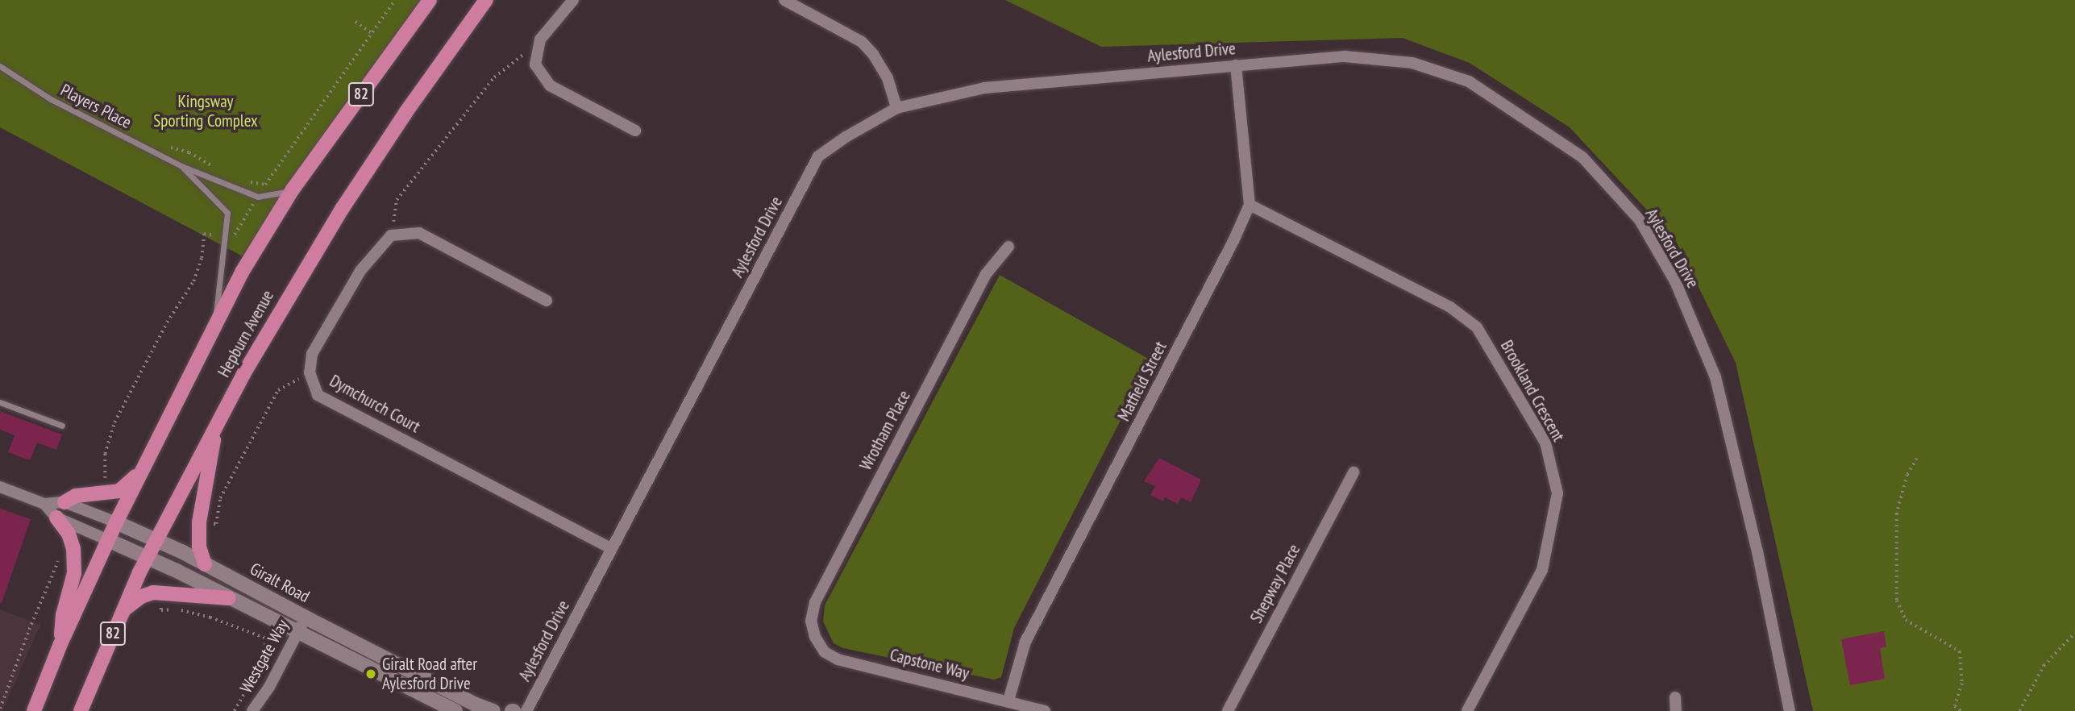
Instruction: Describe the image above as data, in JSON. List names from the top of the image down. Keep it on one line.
{"streets":{"main road":["82","Hepburn Avenue"],"street":["Aylesford Drive","Matfield Street","Brookland Crescent","Dymchurch Court","Wrotham Place","Giralt Road","Shepway Place","Westgate Way","Capstone Way"],"lane":["Players Place"]},"crossings":[["Aylesford Drive","Matfield Street"],["Aylesford Drive","Dymchurch Court"],["Hepburn Avenue","Giralt Road"],["Matfield Street","Brookland Crescent"],["Matfield Street","Capstone Way"],["Wrotham Place","Capstone Way"],["Giralt Road","Westgate Way"]],"parks":["Kingsway Sporting Complex"],"places":["Giralt Road after Aylesford Drive"]}
